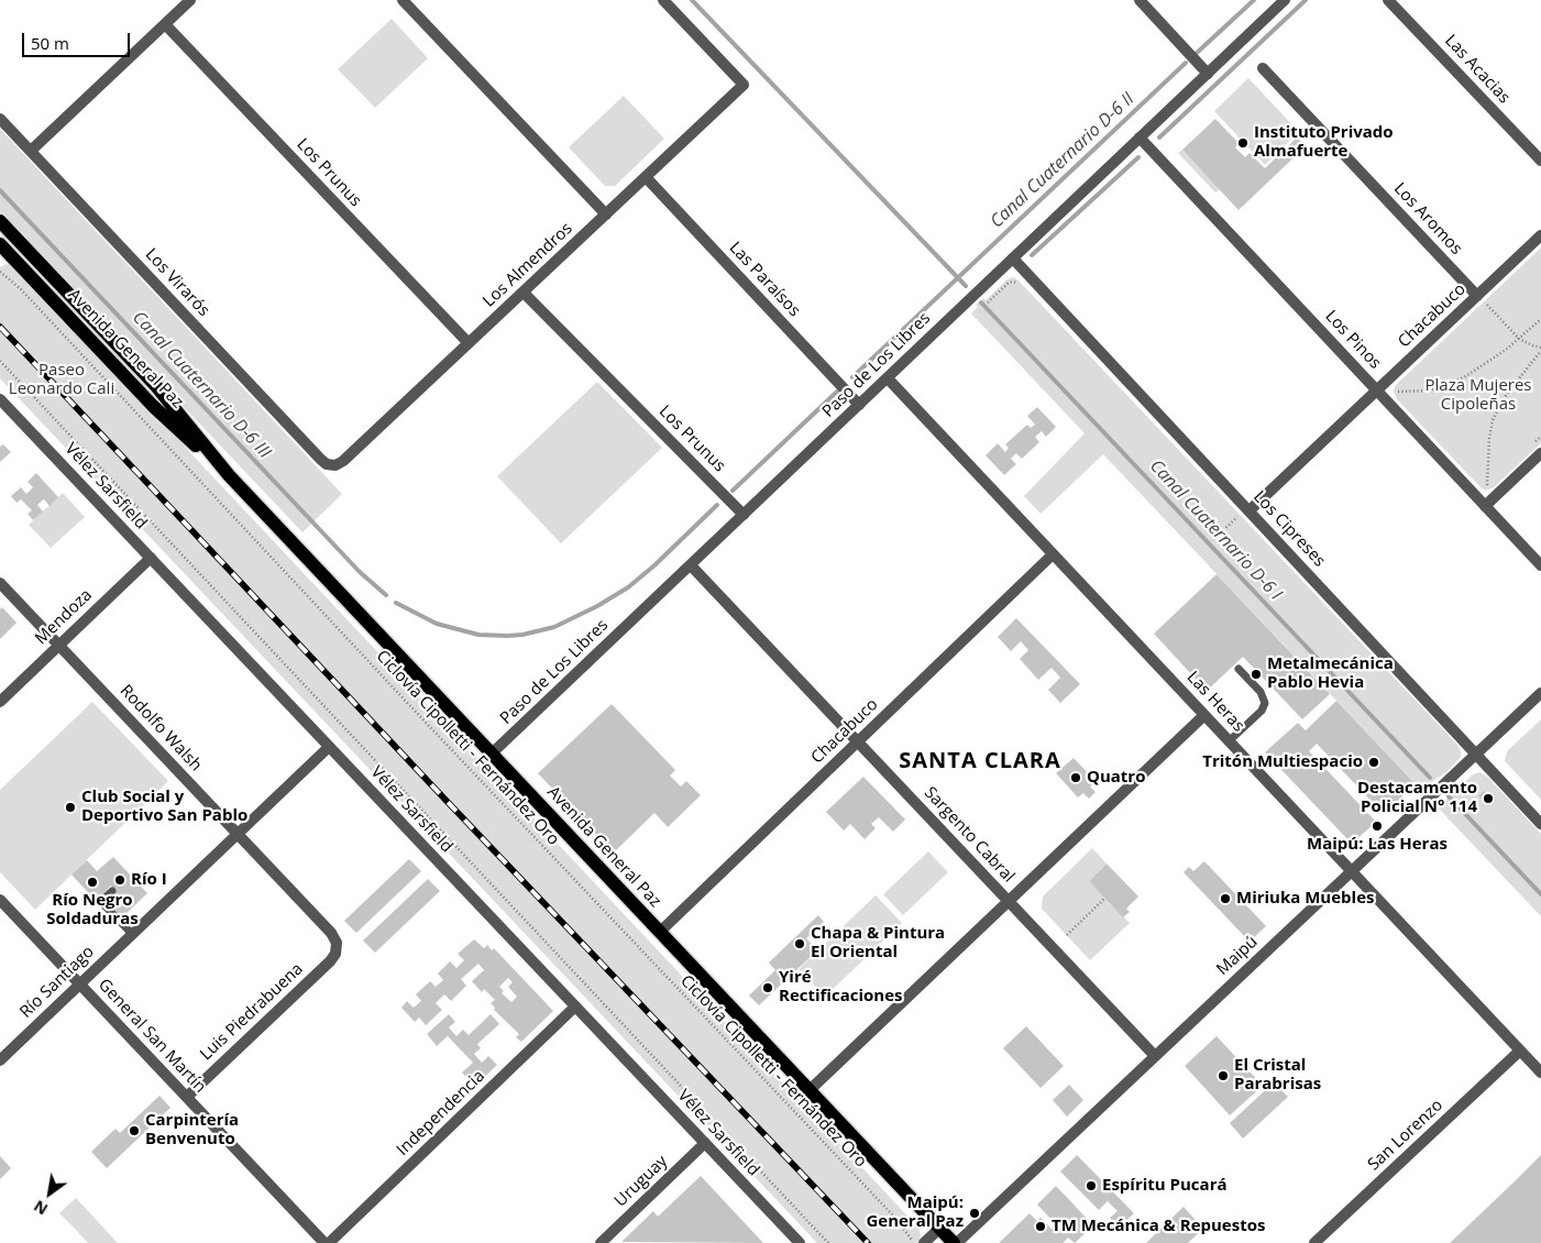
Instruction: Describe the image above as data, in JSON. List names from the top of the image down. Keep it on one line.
{"streets":{"main road":["Avenida General Paz"],"street":["Las Acacias","Los Prunus","Los Aromos","Los Almendros","Las Paraísos","Los Virarós","Chacabuco","Los Pinos","Paso de Los Libres","Vélez Sarsfield","Los Cipreses","Mendoza","Las Heras","Rodolfo Walsh","Sargento Cabral","Maipú","Río Santiago","Luis Piedrabuena","General San Martín","Independencia","San Lorenzo","Uruguay"],"path":["Ciclovía Cipolletti - Fernández Oro"]},"crossings":[["Los Prunus","Los Almendros"],["Los Prunus","Paso de Los Libres"],["Los Aromos","Chacabuco"],["Los Almendros","Las Paraísos"],["Los Almendros","Los Virarós"],["Las Paraísos","Paso de Los Libres"],["Chacabuco","Los Pinos"],["Chacabuco","Avenida General Paz"],["Chacabuco","Los Cipreses"],["Chacabuco","Las Heras"],["Chacabuco","Sargento Cabral"],["Los Pinos","Paso de Los Libres"],["Avenida General Paz","Paso de Los Libres"],["Avenida General Paz","Maipú"],["Paso de Los Libres","Los Cipreses"],["Paso de Los Libres","Las Heras"],["Paso de Los Libres","Sargento Cabral"],["Vélez Sarsfield","Mendoza"],["Vélez Sarsfield","Río Santiago"],["Vélez Sarsfield","Independencia"],["Vélez Sarsfield","Uruguay"],["Los Cipreses","Maipú"],["Mendoza","Rodolfo Walsh"],["Las Heras","Maipú"],["Las Heras","San Lorenzo"],["Rodolfo Walsh","Río Santiago"],["Rodolfo Walsh","Luis Piedrabuena"],["Sargento Cabral","Maipú"],["Río Santiago","General San Martín"],["Luis Piedrabuena","General San Martín"]],"districts":["SANTA CLARA"],"water":["Canal Cuaternario D-6 II","Canal Cuaternario D-6 III","Canal Cuaternario D-6 I"],"parks":["Paseo Leonardo Cali","Plaza Mujeres Cipoleñas"],"places":["Instituto Privado Almafuerte","Metalmecánica Pablo Hevia","Tritón Multiespacio","Quatro","Destacamento Policial N° 114","Club Social y Deportivo San Pablo","Maipú: Las Heras","Río I","Río Negro Soldaduras","Miriuka Muebles","Chapa & Pintura El Oriental","Yiré Rectificaciones","El Cristal Parabrisas","Carpintería Benvenuto","Espíritu Pucará","Maipú: General Paz","TM Mecánica & Repuestos"],"scale_bar":"50 m","north":"bottom left"}
